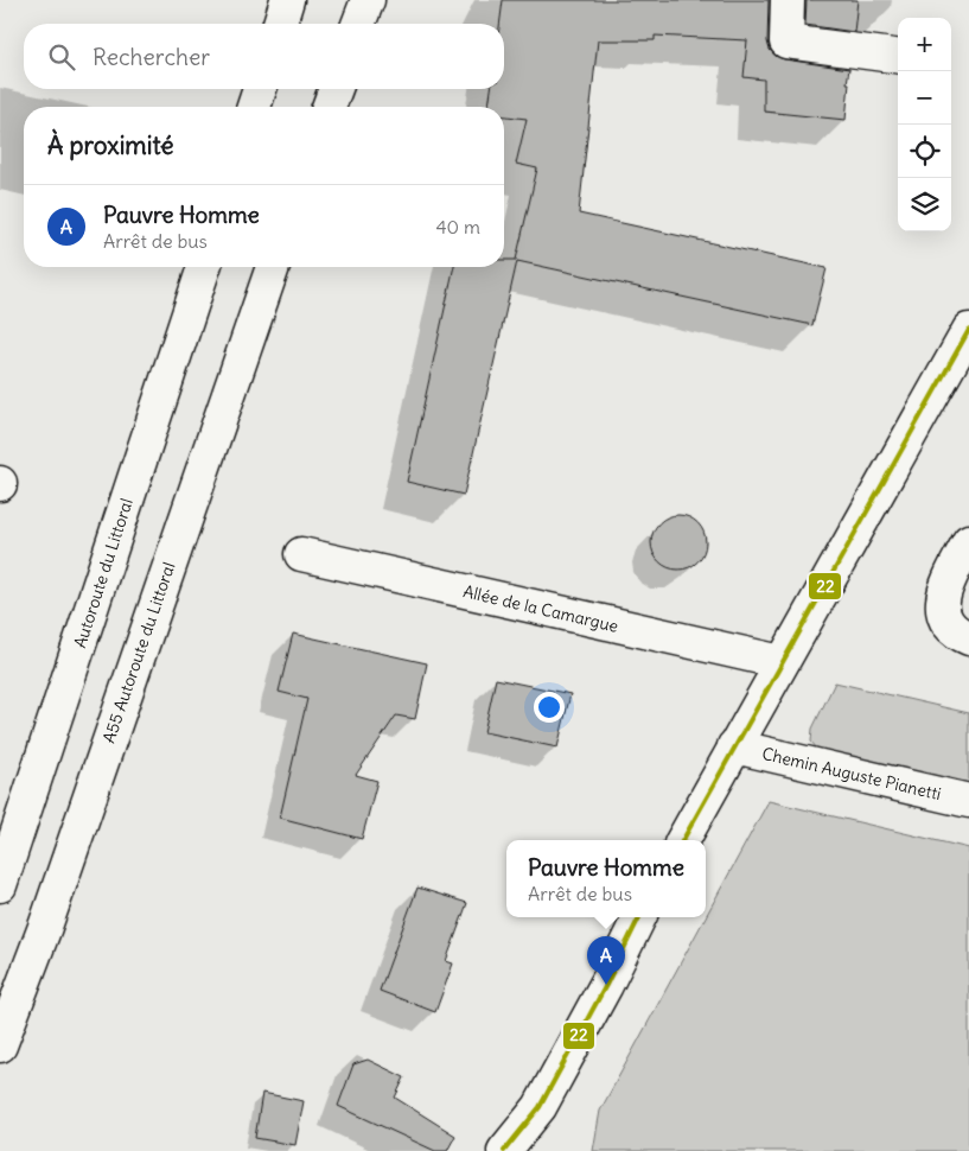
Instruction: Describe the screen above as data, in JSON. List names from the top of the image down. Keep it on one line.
{"streets":{"main road":["Autoroute du Littoral","Allée de la Camargue","A55 Autoroute du Littoral","Chemin Auguste Pianetti"]},"lines":["transit line 22"],"page":{"map_buttons":["+","−"],"search":"Rechercher","heading":"À proximité","list":[{"mark":"A","name":"Pauvre Homme","note":"Arrêt de bus","value":"40 m"}],"popup":["Pauvre Homme","Arrêt de bus"],"pins":"A"}}
